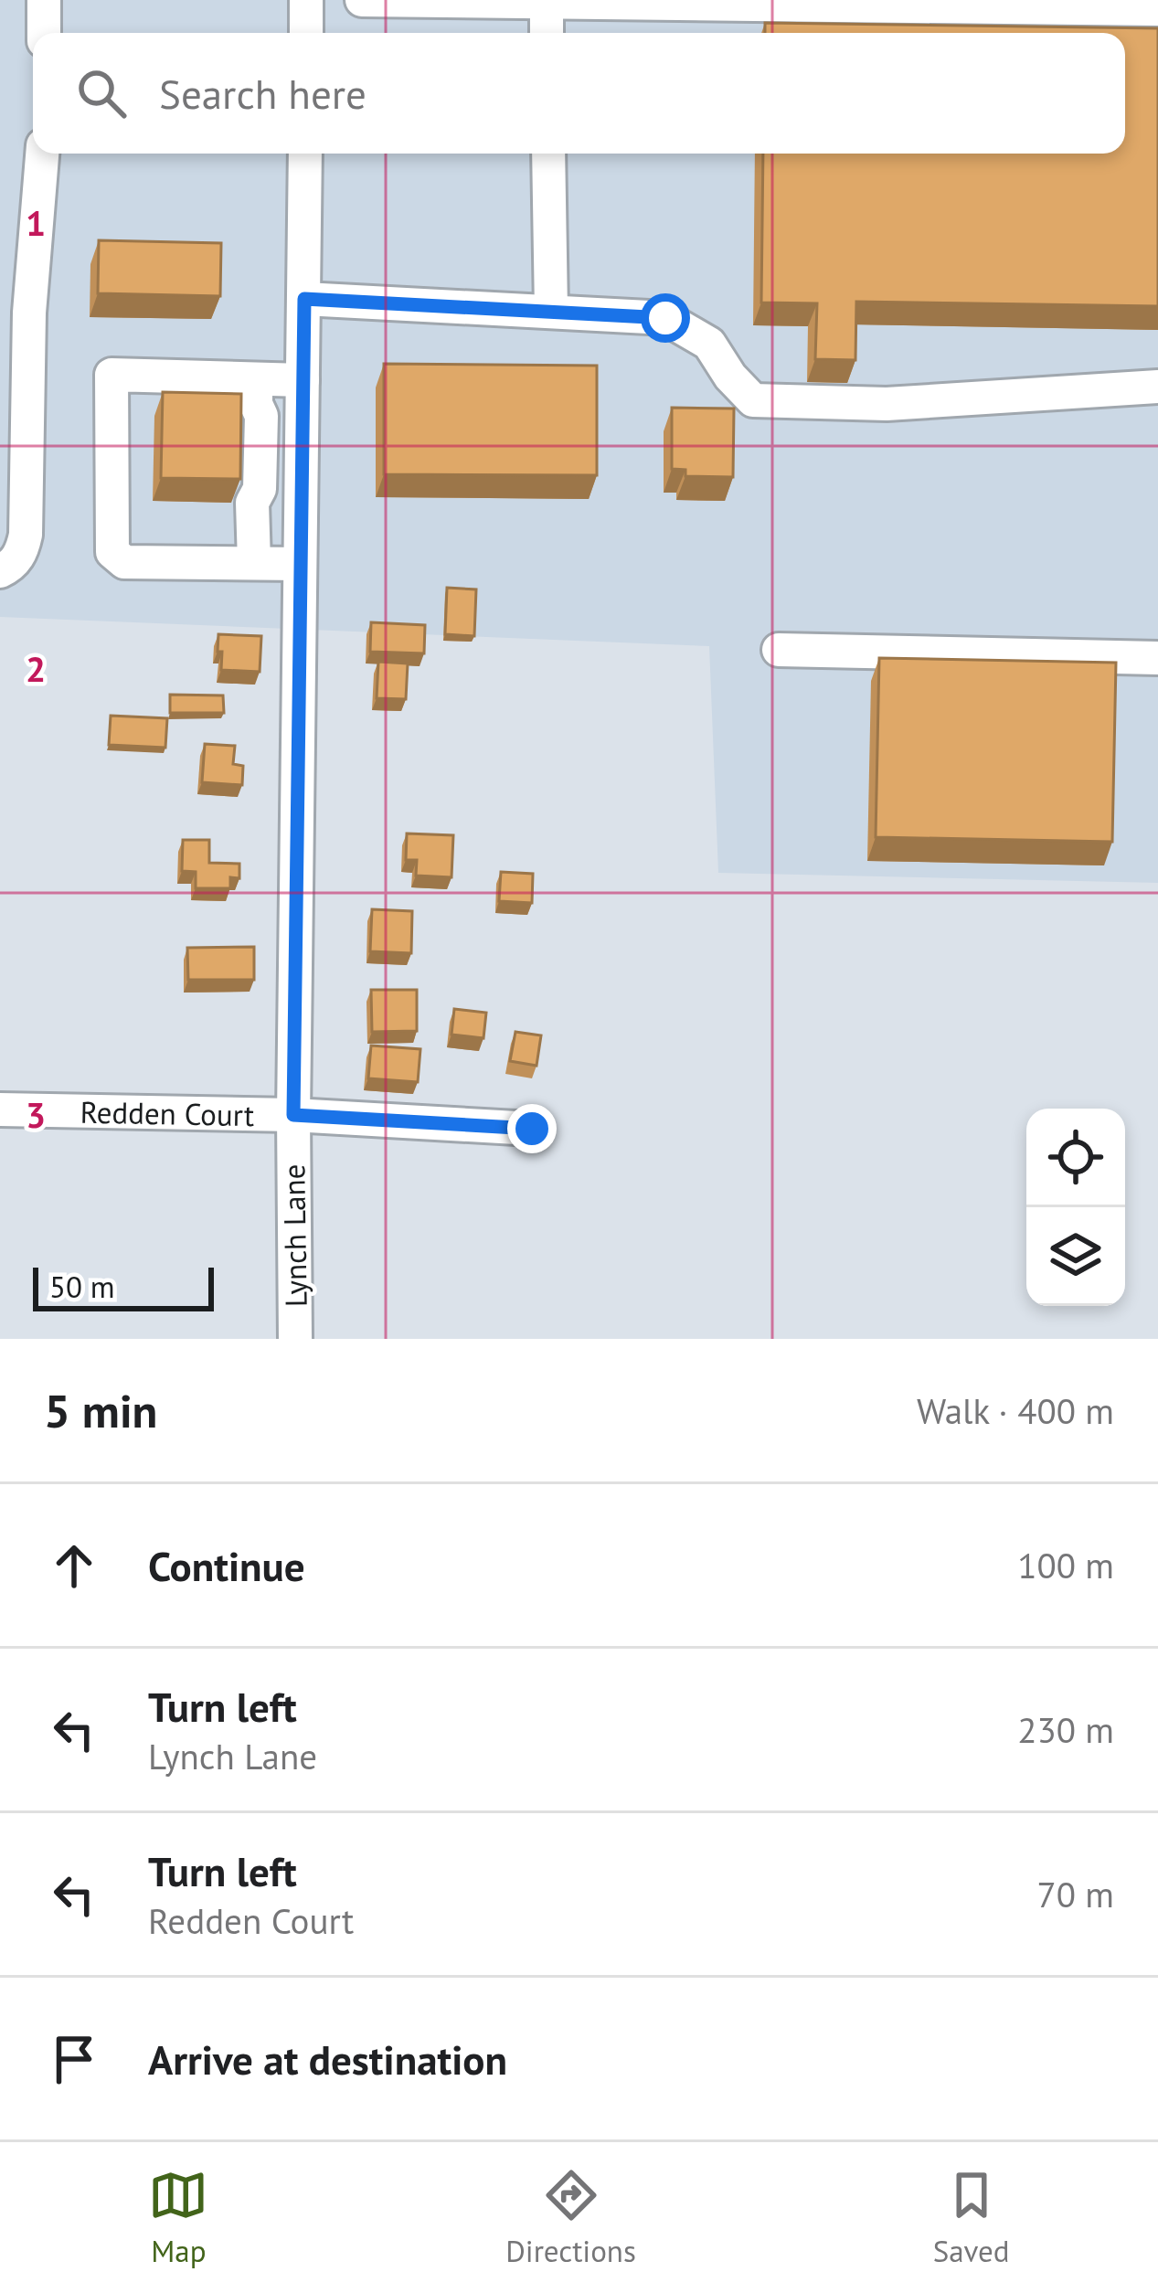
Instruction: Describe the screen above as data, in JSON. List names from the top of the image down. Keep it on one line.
{"streets":{"street":["Redden Court","Lynch Lane"]},"crossings":[["Redden Court","Lynch Lane"]],"scale_bar":"50 m","page":{"search":"Search here","scale":"50 m","heading":["5 min","Walk · 400 m"],"list":[["Continue","100 m"],["Turn left","Lynch Lane","230 m"],["Turn left","Redden Court","70 m"],"Arrive at destination"],"nav":["Map","Directions","Saved"]},"grid":{"rows":["1","2","3"]}}
